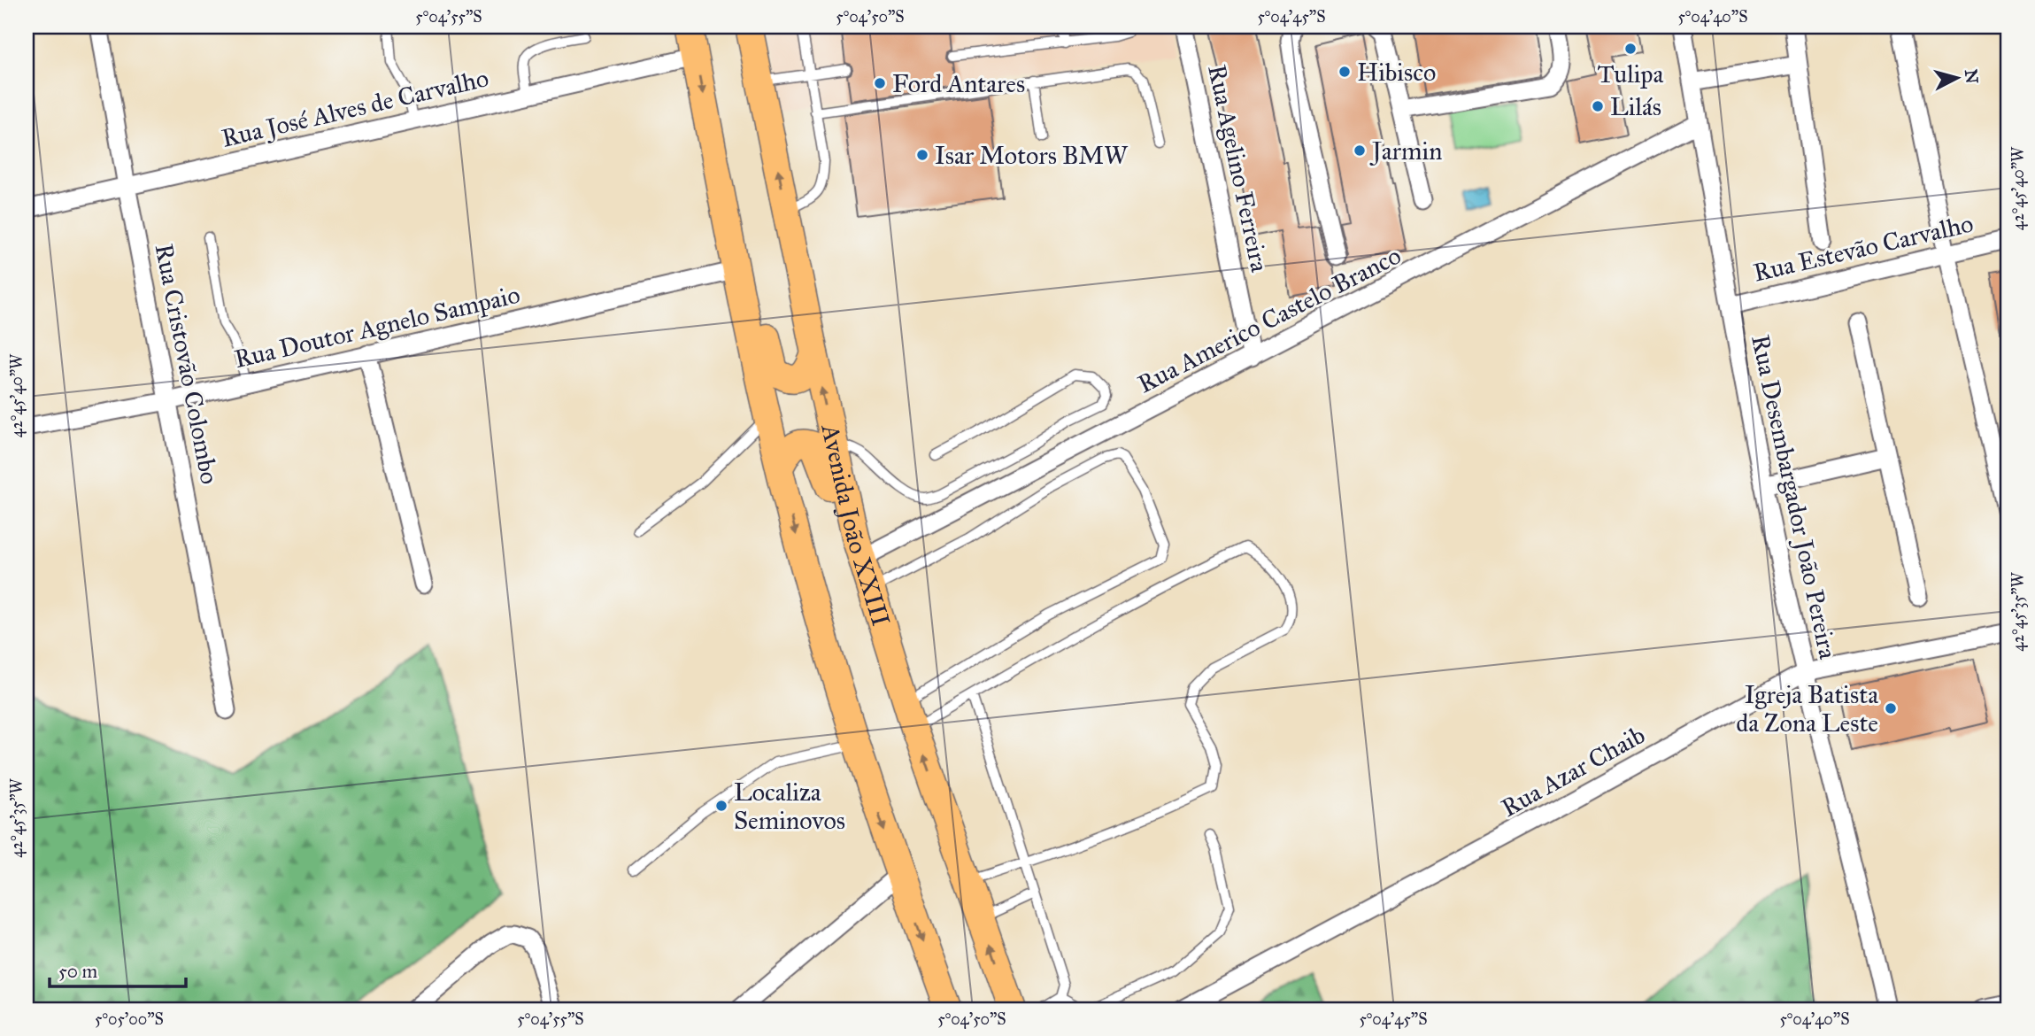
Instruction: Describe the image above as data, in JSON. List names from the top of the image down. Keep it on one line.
{"streets":{"main road":["Avenida João XXIII"],"street":["Rua José Alves de Carvalho","Rua Agelino Ferreira","Rua Estevão Carvalho","Rua Americo Castelo Branco","Rua Doutor Agnelo Sampaio","Rua Cristovão Colombo","Rua Desembargador João Pereira","Rua Azar Chaib"]},"crossings":[["Rua José Alves de Carvalho","Rua Cristovão Colombo"],["Rua Agelino Ferreira","Rua Americo Castelo Branco"],["Rua Estevão Carvalho","Rua Desembargador João Pereira"],["Rua Americo Castelo Branco","Rua Desembargador João Pereira"],["Rua Americo Castelo Branco","Avenida João XXIII"],["Rua Doutor Agnelo Sampaio","Rua Cristovão Colombo"],["Rua Desembargador João Pereira","Rua Azar Chaib"]],"places":["Tulipa","Hibisco","Ford Antares","Lilás","Jarmin","Isar Motors BMW","Igreja Batista da Zona Leste","Localiza Seminovos"],"scale_bar":"50 m","north":"right","coordinates":["5°04'55\"S","5°04'50\"S","5°04'45\"S","5°04'40\"S","42°45'40\"W","42°45'35\"W","5°05'00\"S"]}
